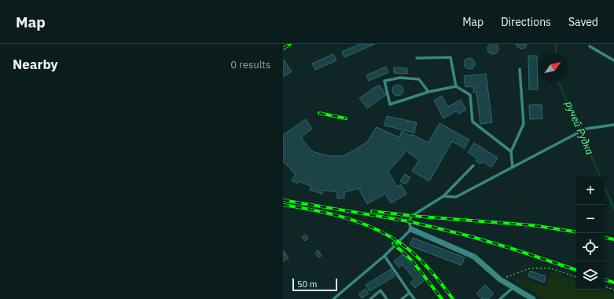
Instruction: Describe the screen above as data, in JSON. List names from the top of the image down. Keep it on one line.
{"water":["ручей Рудка"],"scale_bar":"50 m","north":"top right","page":{"header":"Map","nav":["Map","Directions","Saved"],"heading":["Nearby","0 results"],"map_buttons":["+","−"],"scale":"50 m"}}
